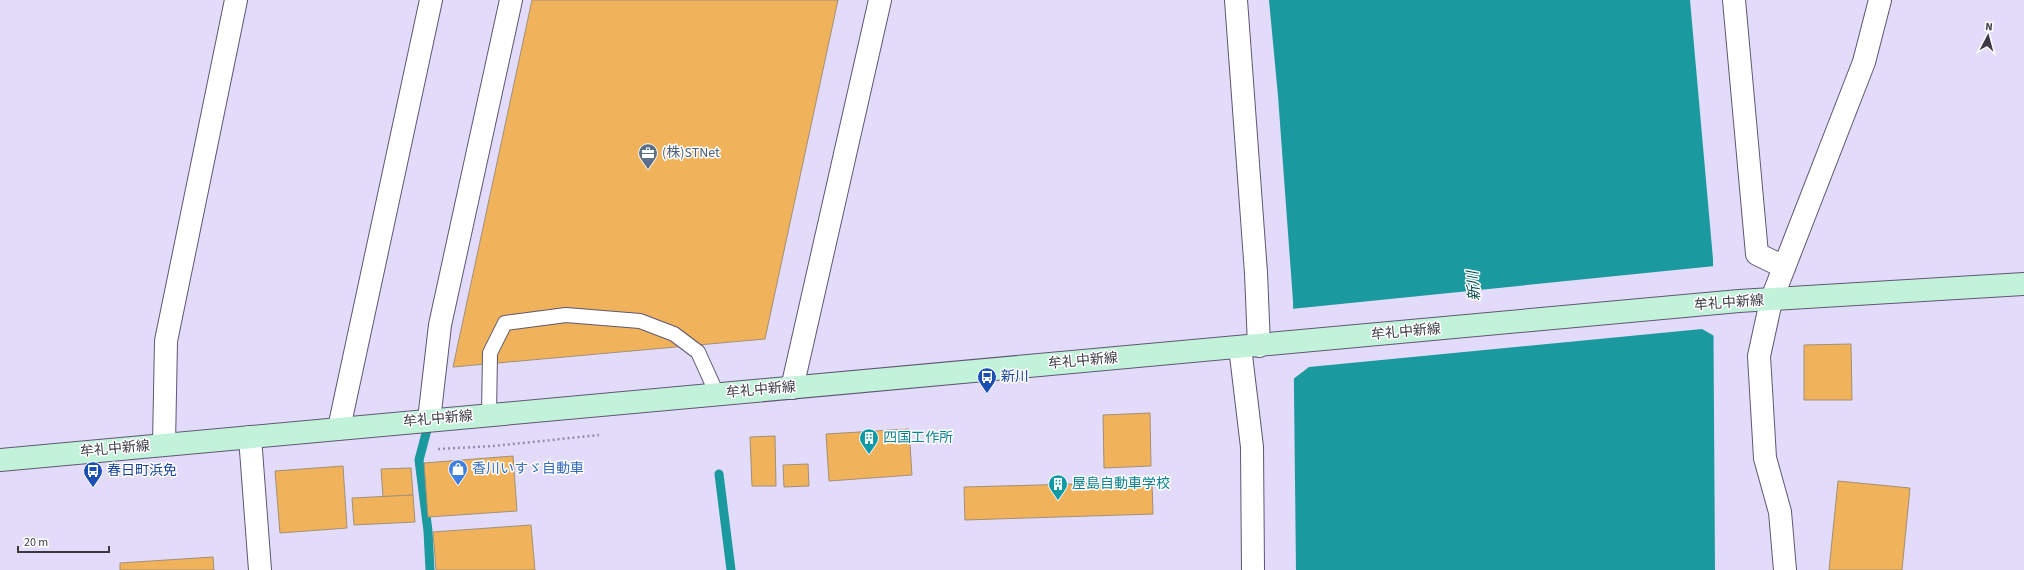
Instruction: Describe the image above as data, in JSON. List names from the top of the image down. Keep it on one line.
{"streets":{"main road":["牟礼中新線"]},"water":["新川"],"places":{"office":["(株)STNet"],"bus stop":["新川","春日町浜免"],"building":["四国工作所","屋島自動車学校"],"shop":["香川いすゞ自動車"]},"scale_bar":"20 m","north":"top"}
